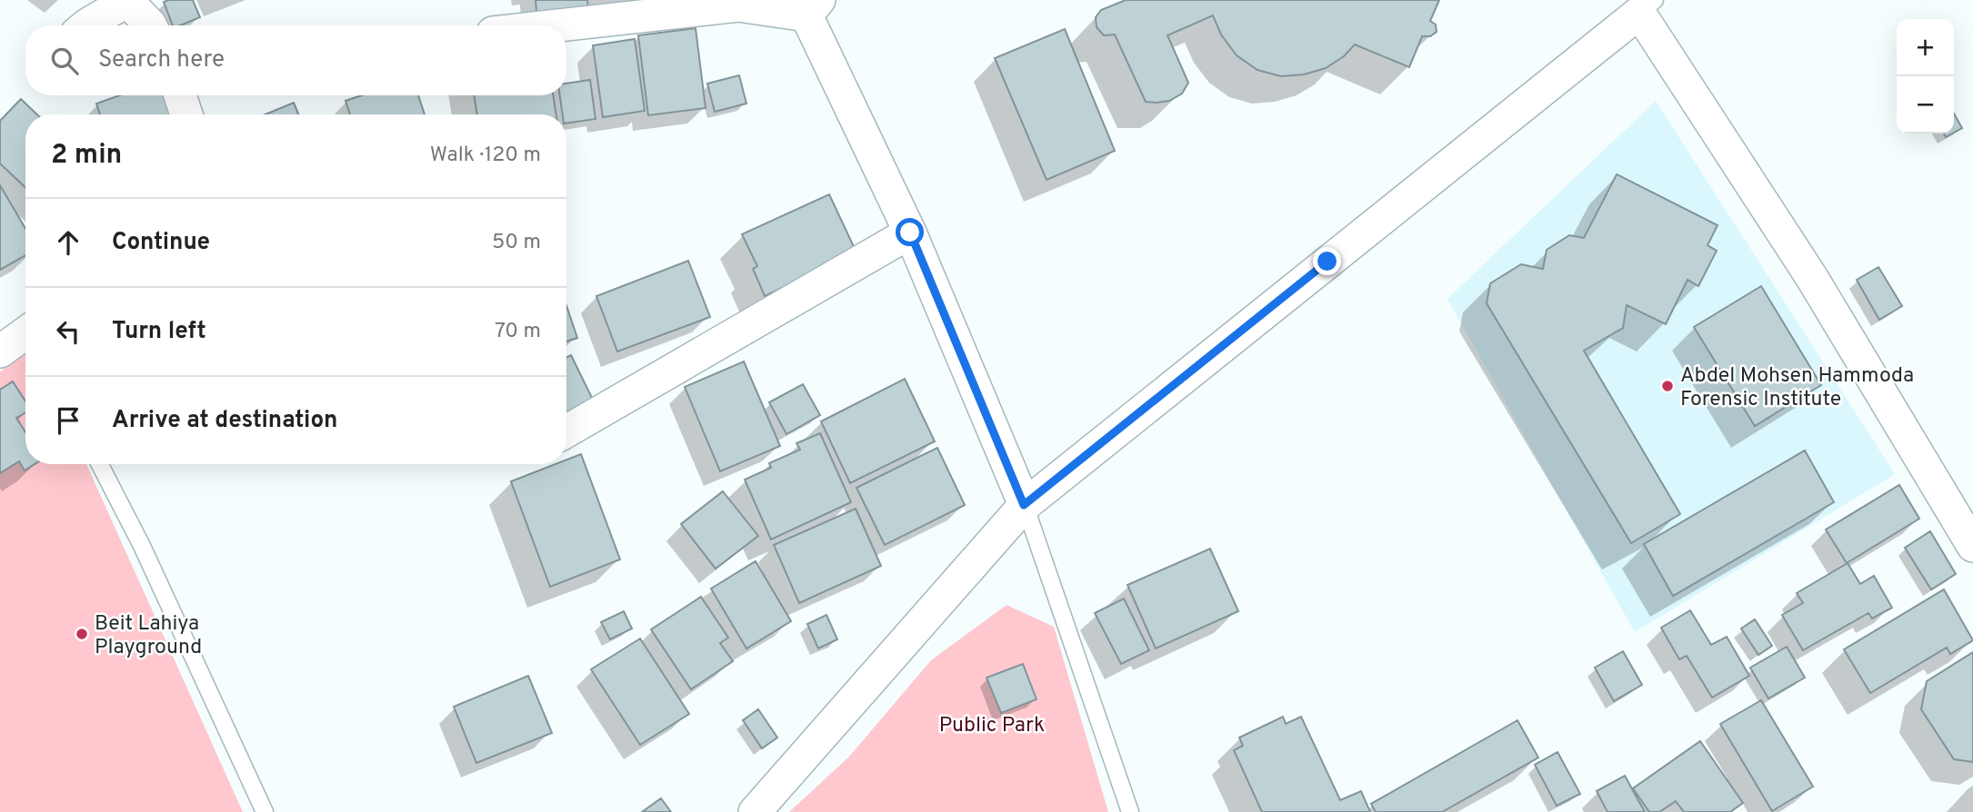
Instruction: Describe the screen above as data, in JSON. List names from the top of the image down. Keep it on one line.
{"parks":["Public Park"],"places":["Abdel Mohsen Hammoda Forensic Institute","Beit Lahiya Playground"],"page":{"map_buttons":["+","−"],"search":"Search here","heading":["2 min","Walk · 120 m"],"list":[["Continue","50 m"],["Turn left","70 m"],"Arrive at destination"]}}
